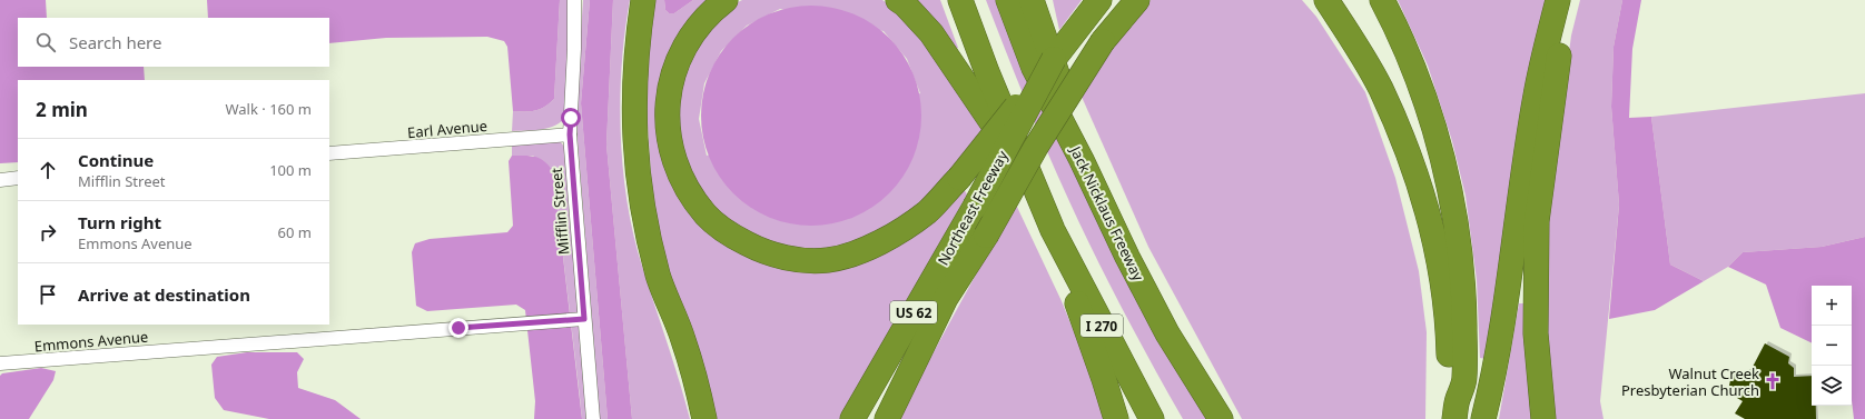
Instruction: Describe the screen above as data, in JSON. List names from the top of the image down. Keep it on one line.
{"streets":{"highway":["Northeast Freeway","Jack Nicklaus Freeway","US 62","I 270"],"street":["Earl Avenue","Mifflin Street","Emmons Avenue"]},"crossings":[["Earl Avenue","Mifflin Street"],["Mifflin Street","Emmons Avenue"]],"places":{"church":["Walnut Creek Presbyterian Church"]},"page":{"search":"Search here","heading":["2 min","Walk · 160 m"],"list":[["Continue","Mifflin Street","100 m"],["Turn right","Emmons Avenue","60 m"],"Arrive at destination"],"map_buttons":["+","−"]}}
